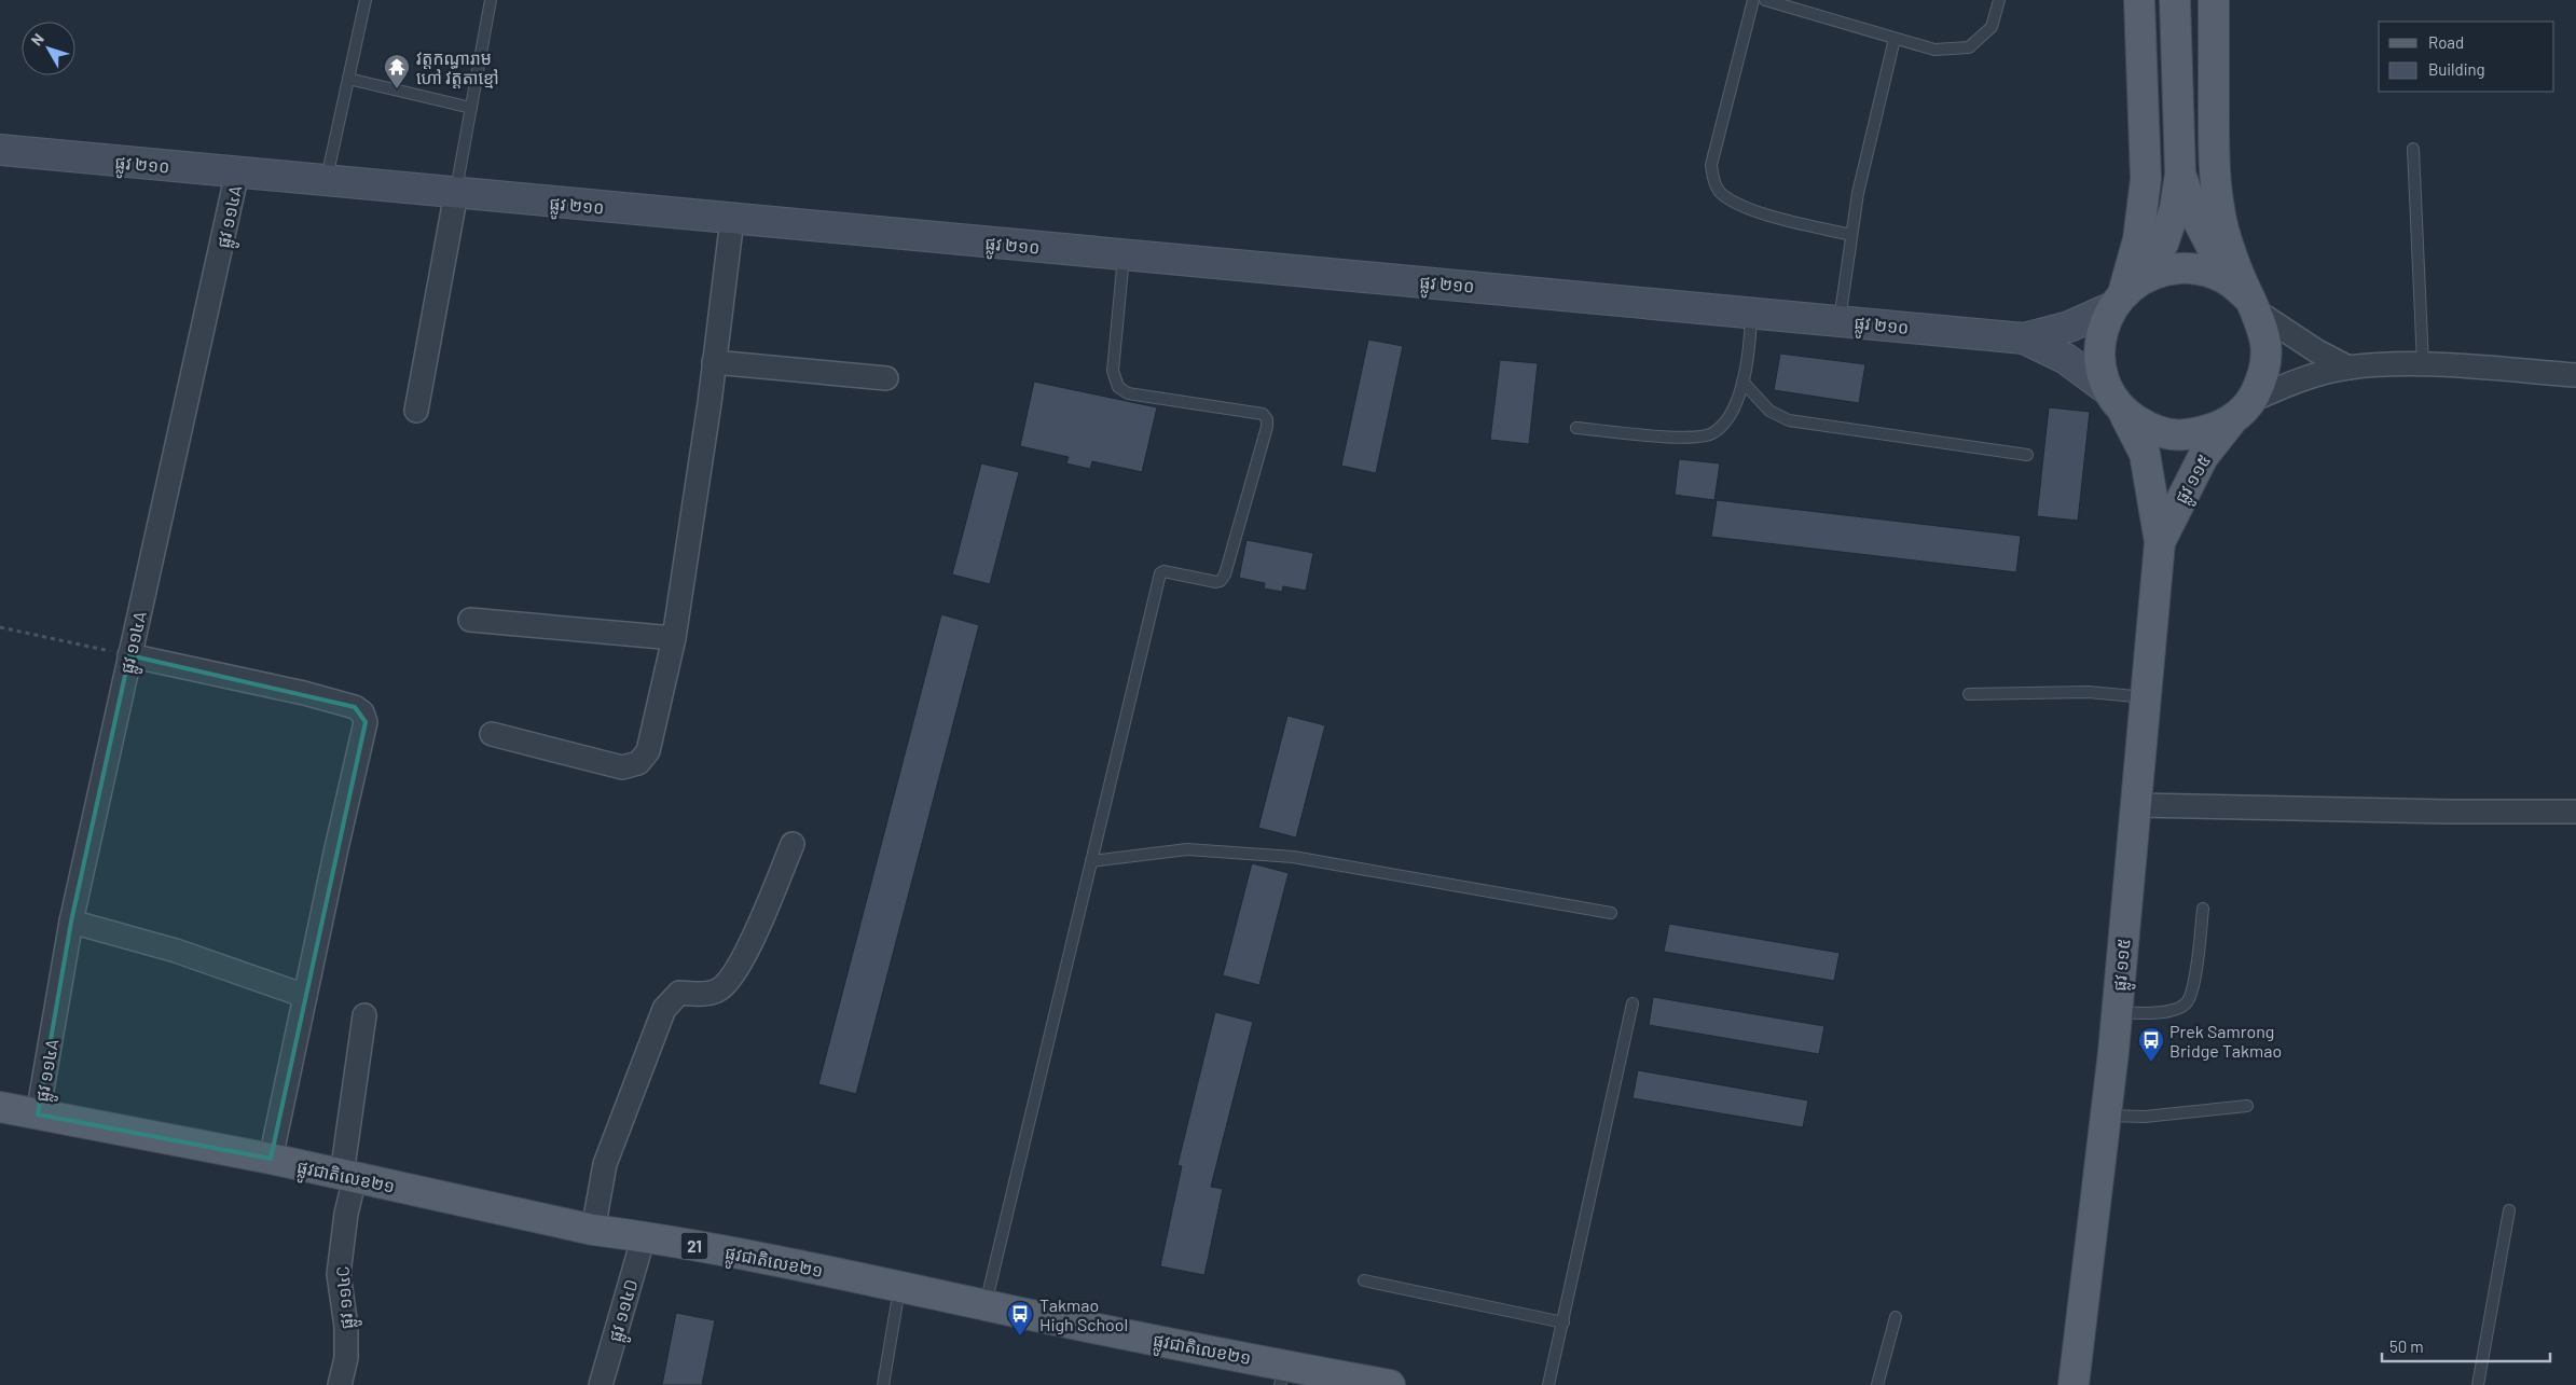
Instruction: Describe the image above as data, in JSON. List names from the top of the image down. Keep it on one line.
{"streets":{"main road":["ផ្លូវ ១១៥","ផ្លូវជាតិលេខ២១","21"],"street":["ផ្លូវ ២១០","ផ្លូវ ១១៤A","ផ្លូវ ១១៤C","ផ្លូវ ១១៤D"]},"crossings":[["ផ្លូវ ២១០","ផ្លូវ ១១៤A"],["ផ្លូវ ២១០","ផ្លូវ ១១៥"],["ផ្លូវ ១១៤A","ផ្លូវជាតិលេខ២១"],["ផ្លូវជាតិលេខ២១","ផ្លូវ ១១៤C"],["ផ្លូវជាតិលេខ២១","ផ្លូវ ១១៤D"]],"places":{"temple":["វត្តកណ្ធារាម ហៅ វត្តតាខ្មៅ"],"bus stop":["Prek Samrong Bridge Takmao","Takmao High School"]},"legend":["Road","Building"],"scale_bar":"50 m","north":"top left"}
